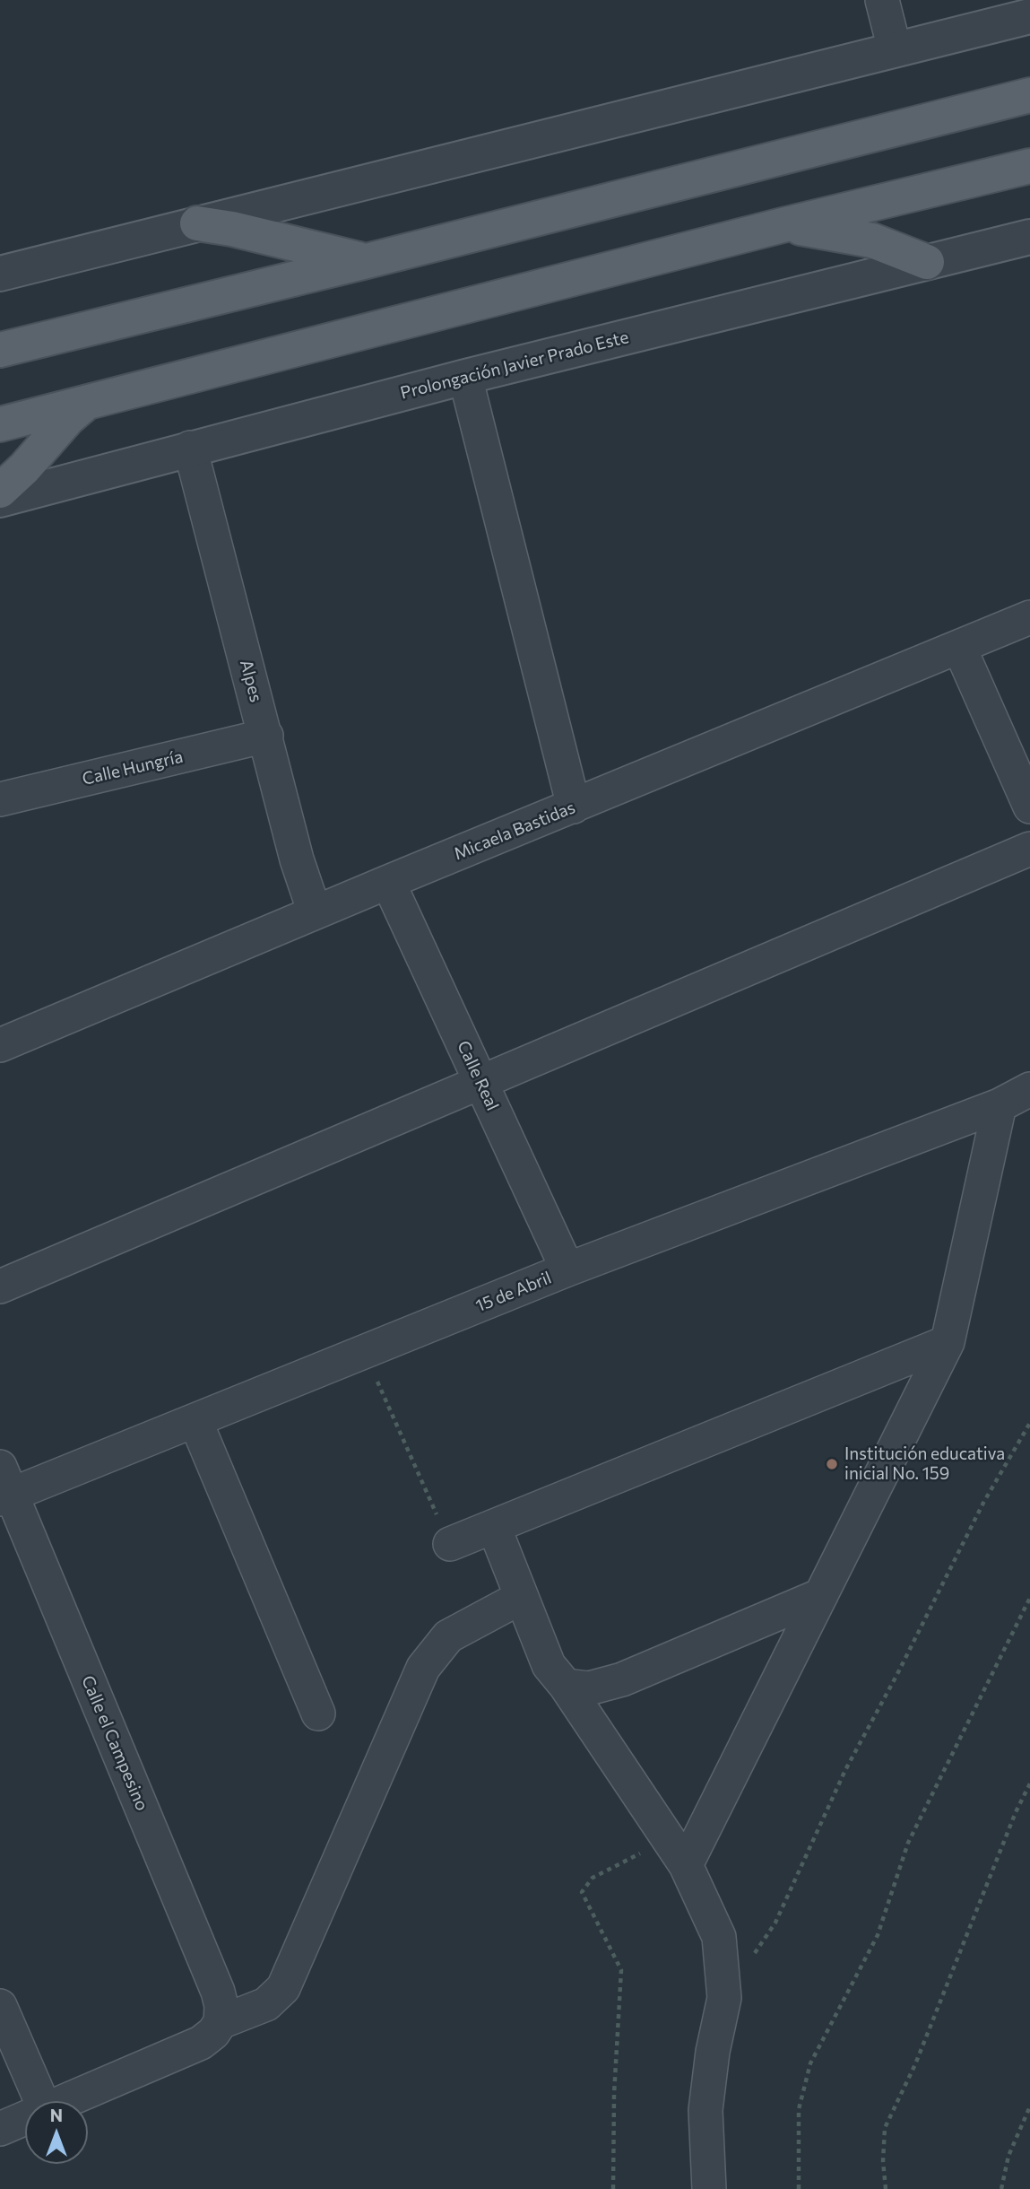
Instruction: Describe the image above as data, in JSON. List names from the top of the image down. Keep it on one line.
{"streets":{"street":["Prolongación Javier Prado Este","Alpes","Calle Hungría","Micaela Bastidas","Calle Real","15 de Abril","Calle el Campesino"]},"crossings":[["Prolongación Javier Prado Este","Alpes"],["Alpes","Calle Hungría"],["Alpes","Micaela Bastidas"],["Micaela Bastidas","Calle Real"],["Calle Real","15 de Abril"],["15 de Abril","Calle el Campesino"]],"places":["Institución educativa inicial No. 159"],"north":"top"}
